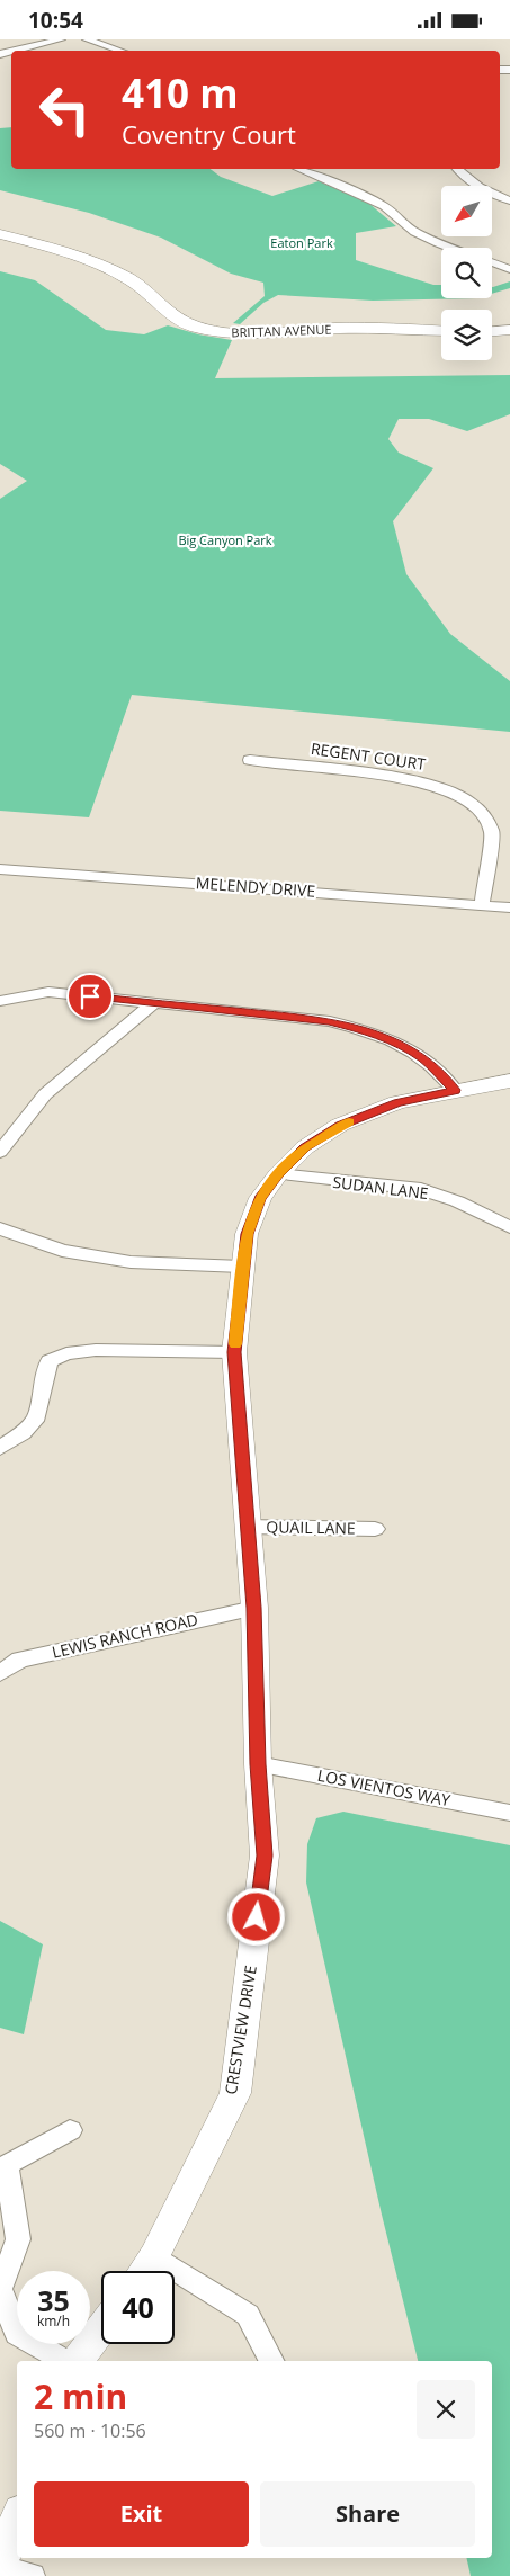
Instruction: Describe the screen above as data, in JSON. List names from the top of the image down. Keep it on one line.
{"streets":{"main road":["BRITTAN AVENUE"],"street":["REGENT COURT","MELENDY DRIVE","SUDAN LANE","QUAIL LANE","LEWIS RANCH ROAD","LOS VIENTOS WAY","CRESTVIEW DRIVE"]},"crossings":[["REGENT COURT","MELENDY DRIVE"],["SUDAN LANE","CRESTVIEW DRIVE"],["QUAIL LANE","CRESTVIEW DRIVE"],["LEWIS RANCH ROAD","CRESTVIEW DRIVE"],["LOS VIENTOS WAY","CRESTVIEW DRIVE"]],"parks":["Eaton Park","Big Canyon Park"],"north":"bottom left","page":{"status":"10:54","turn":["410 m","Coventry Court"],"speed":"35 km/h","limit":"40","heading":["2 min","560 m · 10:56"],"buttons":["Exit","Share"]}}
